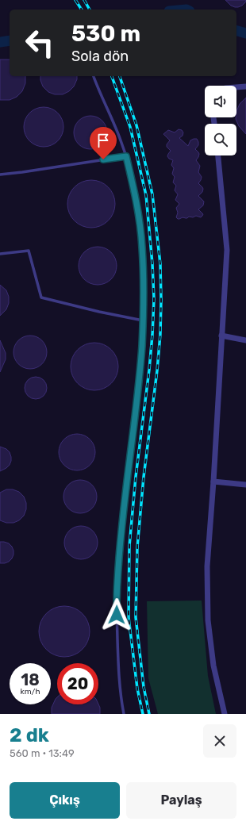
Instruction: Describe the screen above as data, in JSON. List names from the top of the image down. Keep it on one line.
{"page":{"turn":["530 m","Sola dön"],"speed":"18 km/h","limit":"20","heading":["2 dk","560 m · 13:49"],"buttons":["Çıkış","Paylaş"]}}
